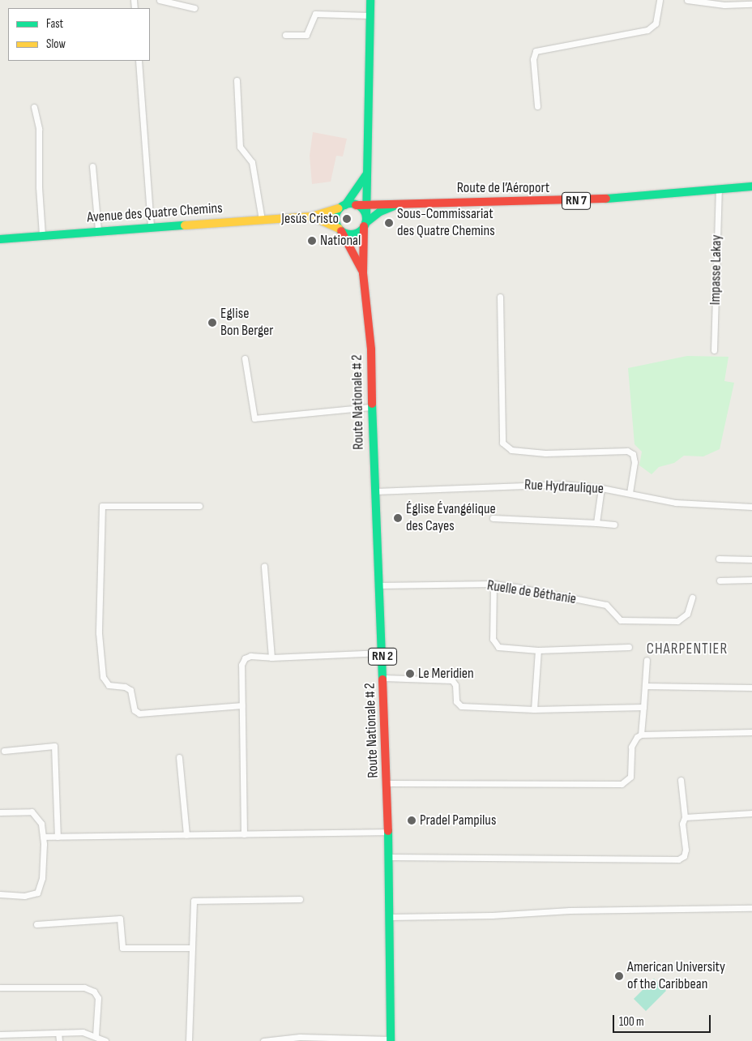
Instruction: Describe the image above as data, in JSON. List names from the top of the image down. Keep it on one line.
{"streets":{"main road":["Route de l’Aéroport","RN 7","Avenue des Quatre Chemins","Route Nationale # 2","RN 2"],"street":["Impasse Lakay","Rue Hydraulique","Ruelle de Béthanie"]},"crossings":[["Route de l’Aéroport","Avenue des Quatre Chemins"],["Route de l’Aéroport","Impasse Lakay"],["Route de l’Aéroport","Route Nationale # 2"],["Avenue des Quatre Chemins","Route Nationale # 2"],["Route Nationale # 2","Rue Hydraulique"],["Route Nationale # 2","Ruelle de Béthanie"]],"districts":["CHARPENTIER"],"places":["Jesús Cristo","Sous-Commissariat des Quatre Chemins","National","Eglise Bon Berger","Église Évangélique des Cayes","Le Meridien","Pradel Pampilus","American University of the Caribbean"],"legend":["Fast","Slow"],"scale_bar":"100 m"}
